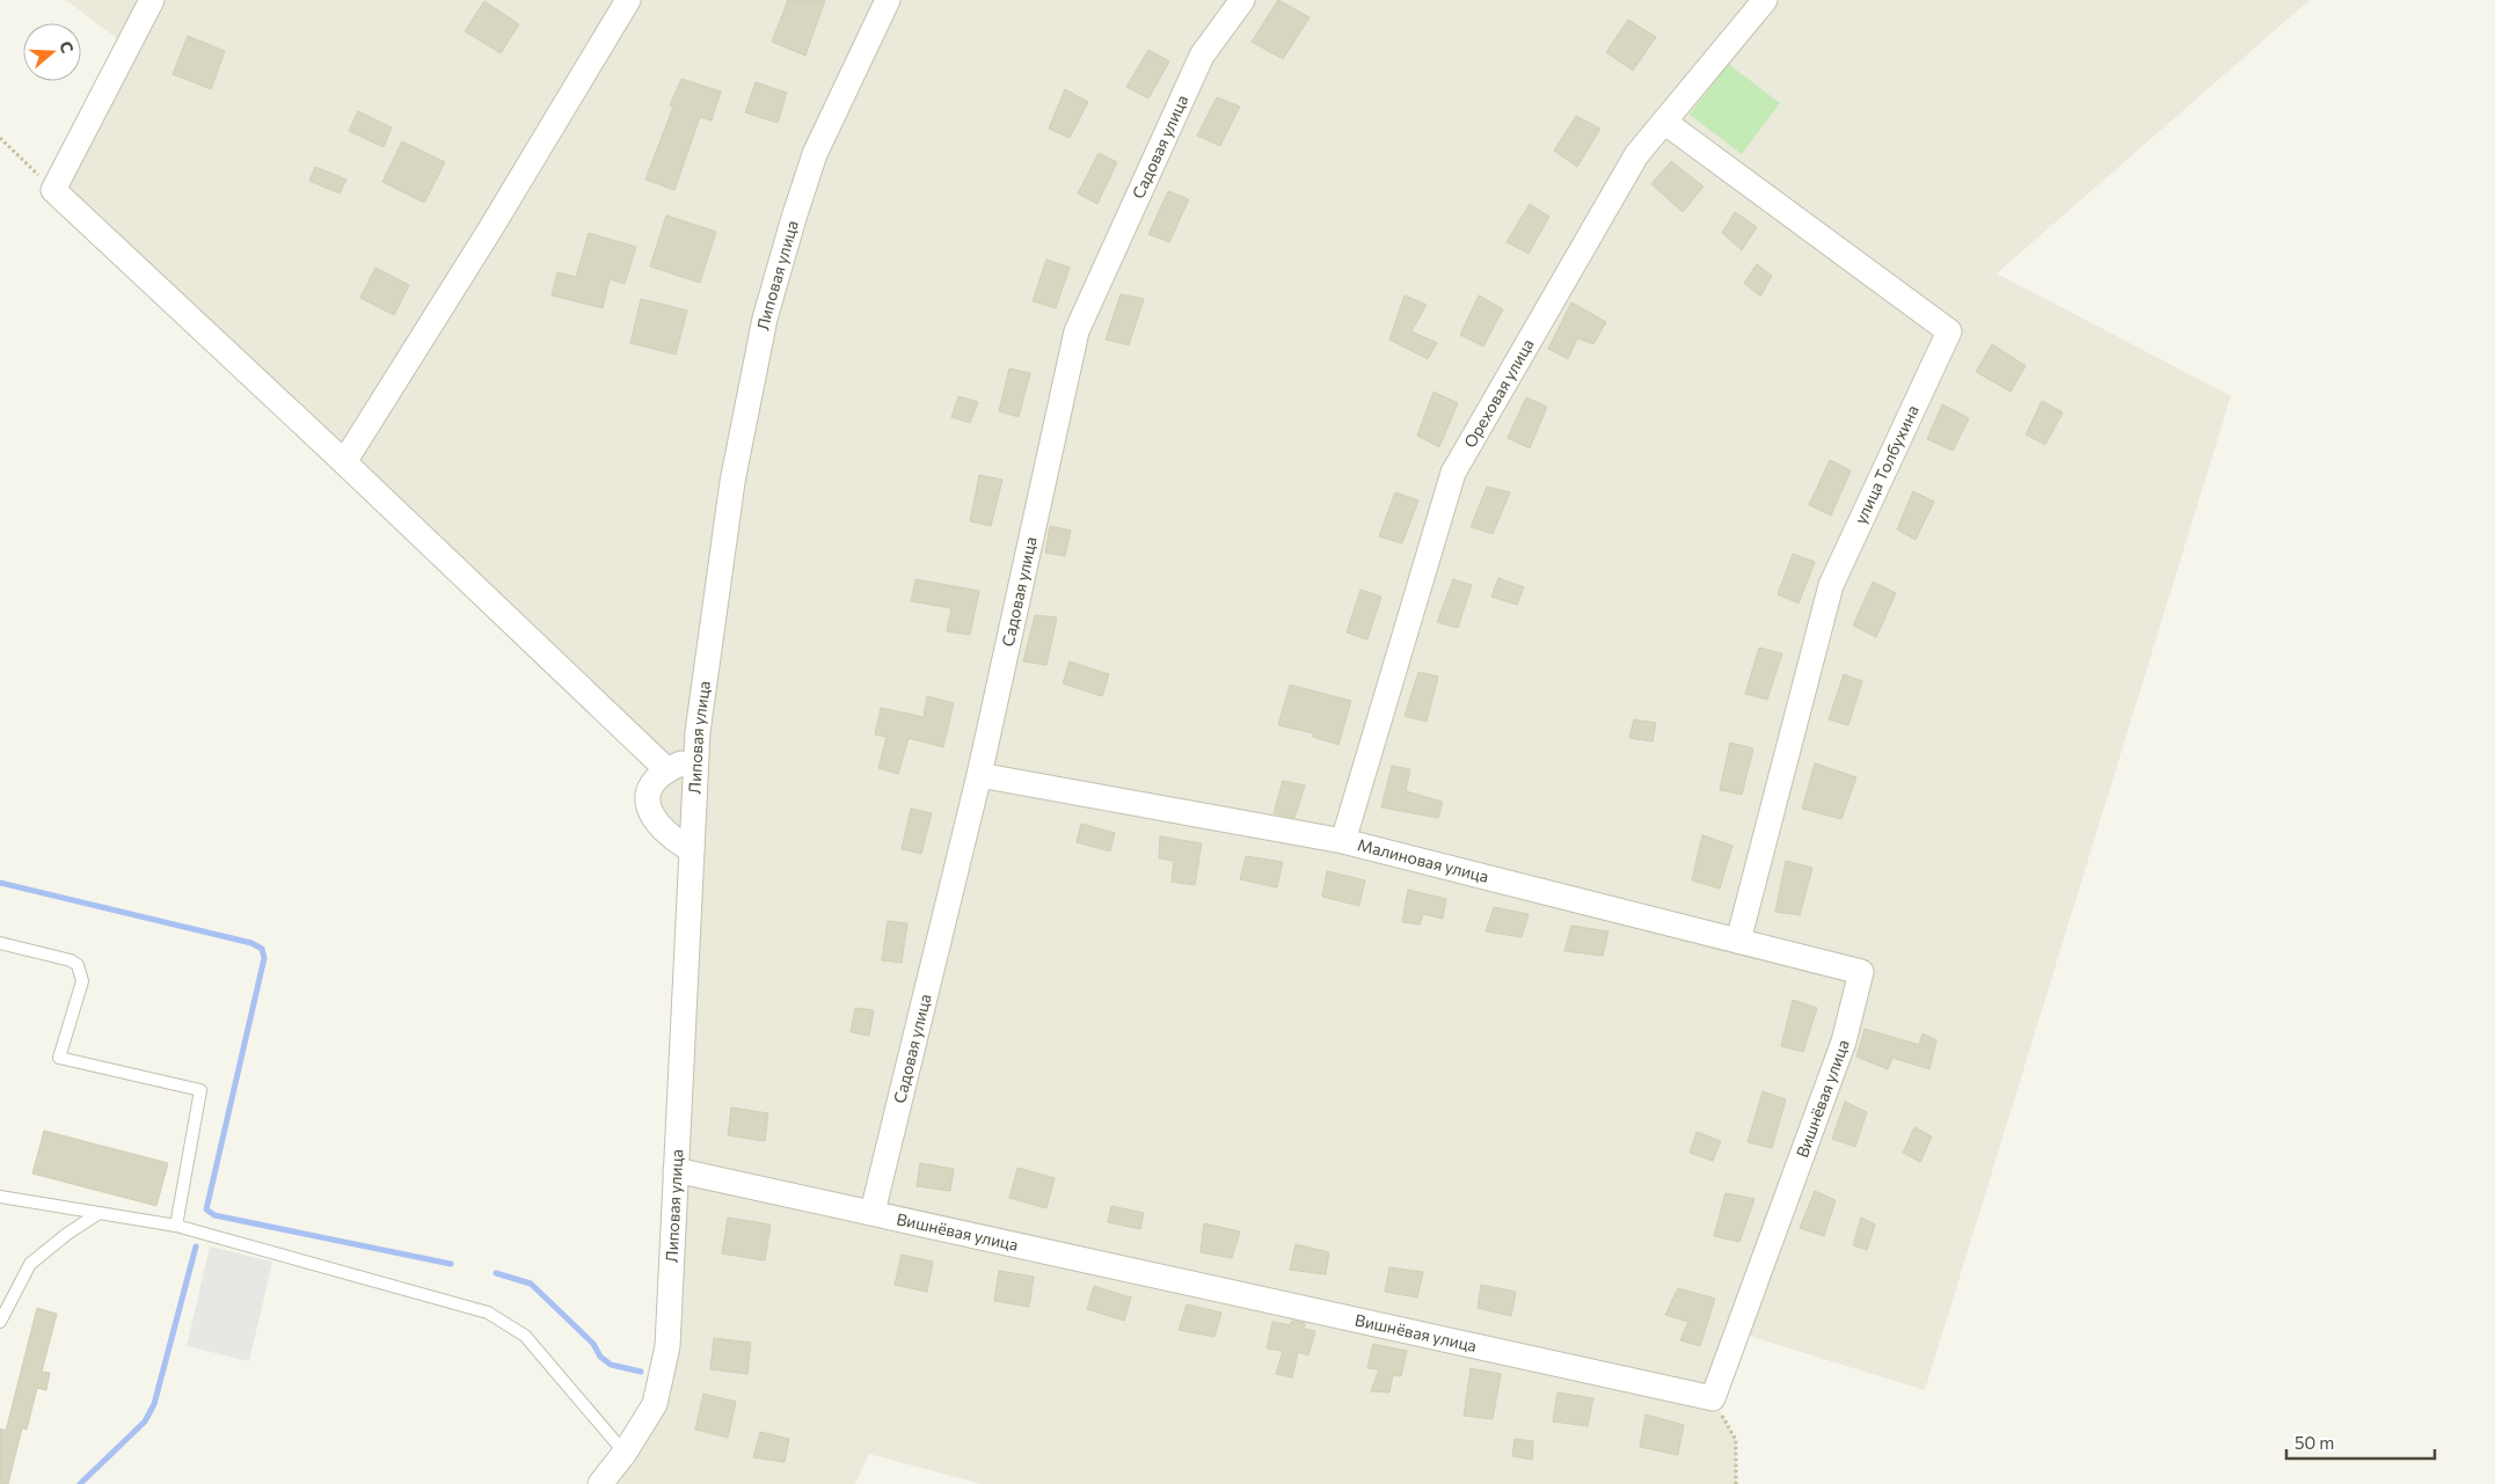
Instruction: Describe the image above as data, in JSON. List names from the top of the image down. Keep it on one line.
{"streets":{"street":["Садовая улица","Липовая улица","Ореховая улица","улица Толбухина","Малиновая улица","Вишнёвая улица"]},"crossings":[["Садовая улица","Малиновая улица"],["Садовая улица","Вишнёвая улица"],["Липовая улица","Вишнёвая улица"],["Ореховая улица","улица Толбухина"],["Ореховая улица","Малиновая улица"],["улица Толбухина","Малиновая улица"],["Малиновая улица","Вишнёвая улица"]],"scale_bar":"50 m","north":"right"}
